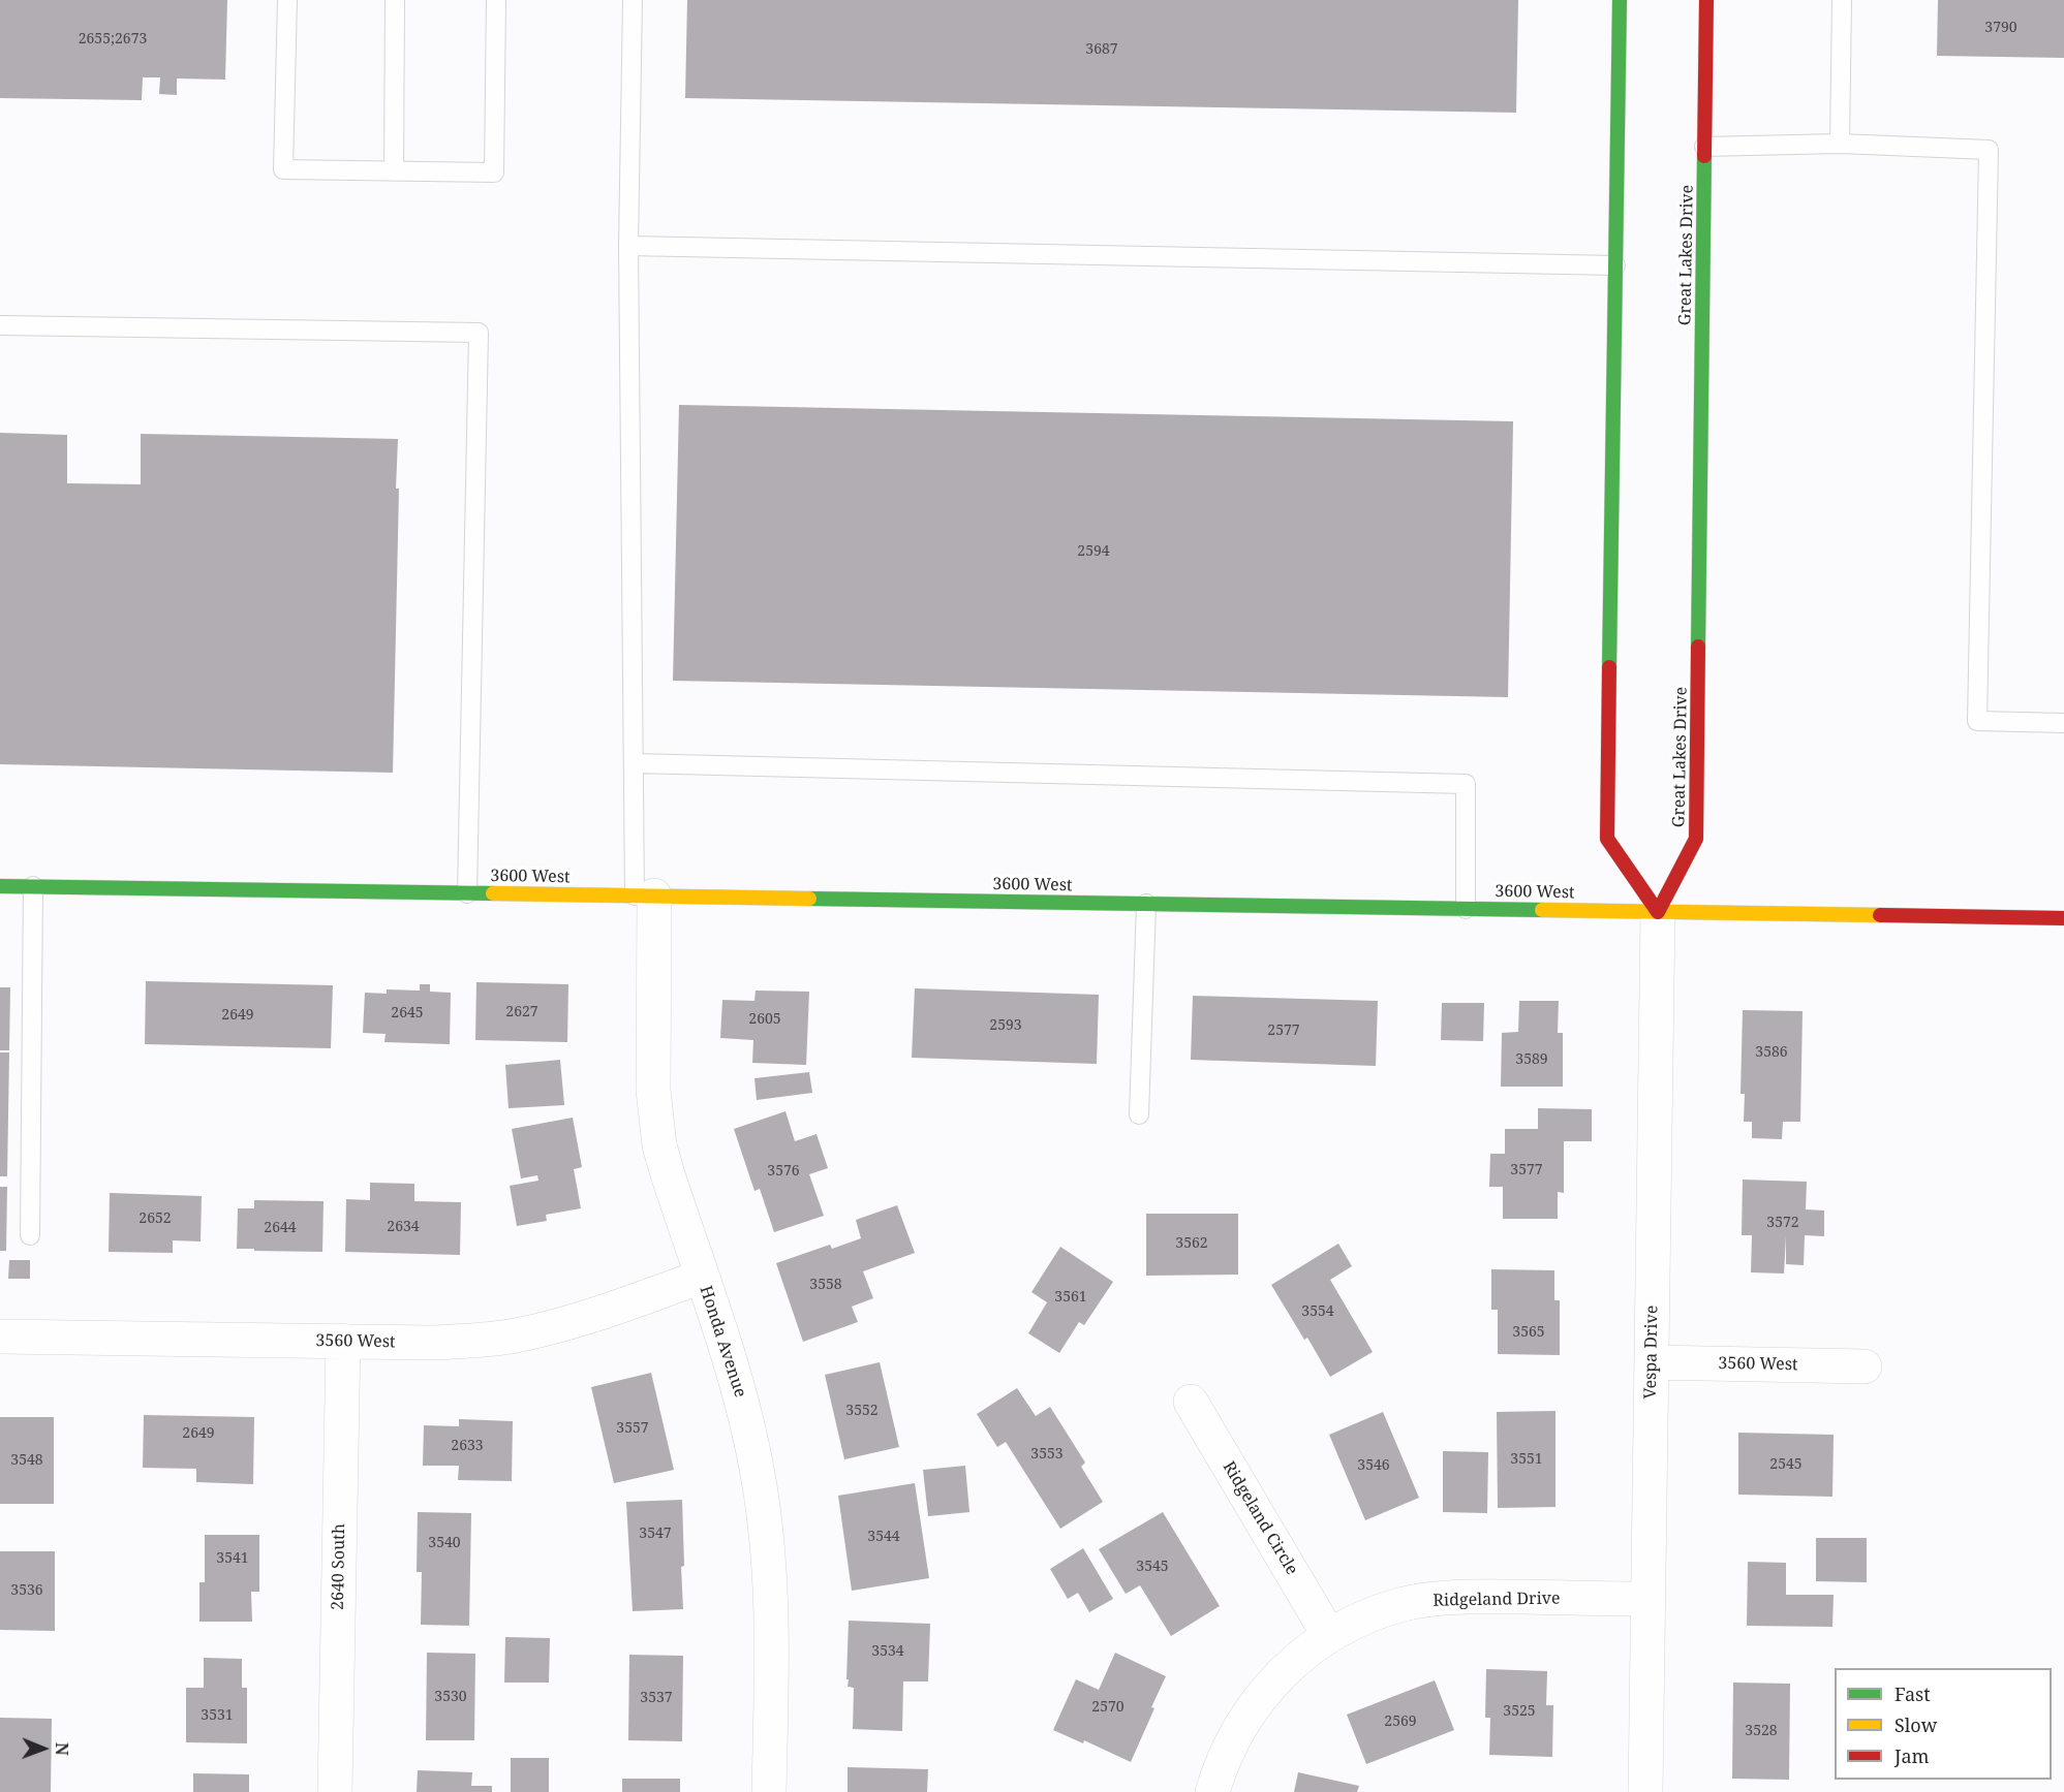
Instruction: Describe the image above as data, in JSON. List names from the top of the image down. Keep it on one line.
{"streets":{"street":["Great Lakes Drive","3600 West","3560 West","Honda Avenue","Vespa Drive","Ridgeland Circle","2640 South","Ridgeland Drive"]},"crossings":[["Great Lakes Drive","3600 West"],["Great Lakes Drive","Vespa Drive"],["3600 West","Honda Avenue"],["3600 West","Vespa Drive"],["3560 West","Honda Avenue"],["3560 West","Vespa Drive"],["3560 West","2640 South"],["Vespa Drive","Ridgeland Drive"],["Ridgeland Circle","Ridgeland Drive"]],"house_numbers":["3790","2655;2673","3687","2594","2627","2645","2649","2605","2593","2577","3586","3589","3577","3576","2652","3572","2634","2644","3562","3558","3561","3554","3565","3552","3557","2649","2633","3553","3551","3548","2545","3546","3547","3544","3540","3541","3545","3536","3534","3530","3537","2570","3525","3531","2569","3528"],"legend":["Fast","Slow","Jam"],"north":"right"}
